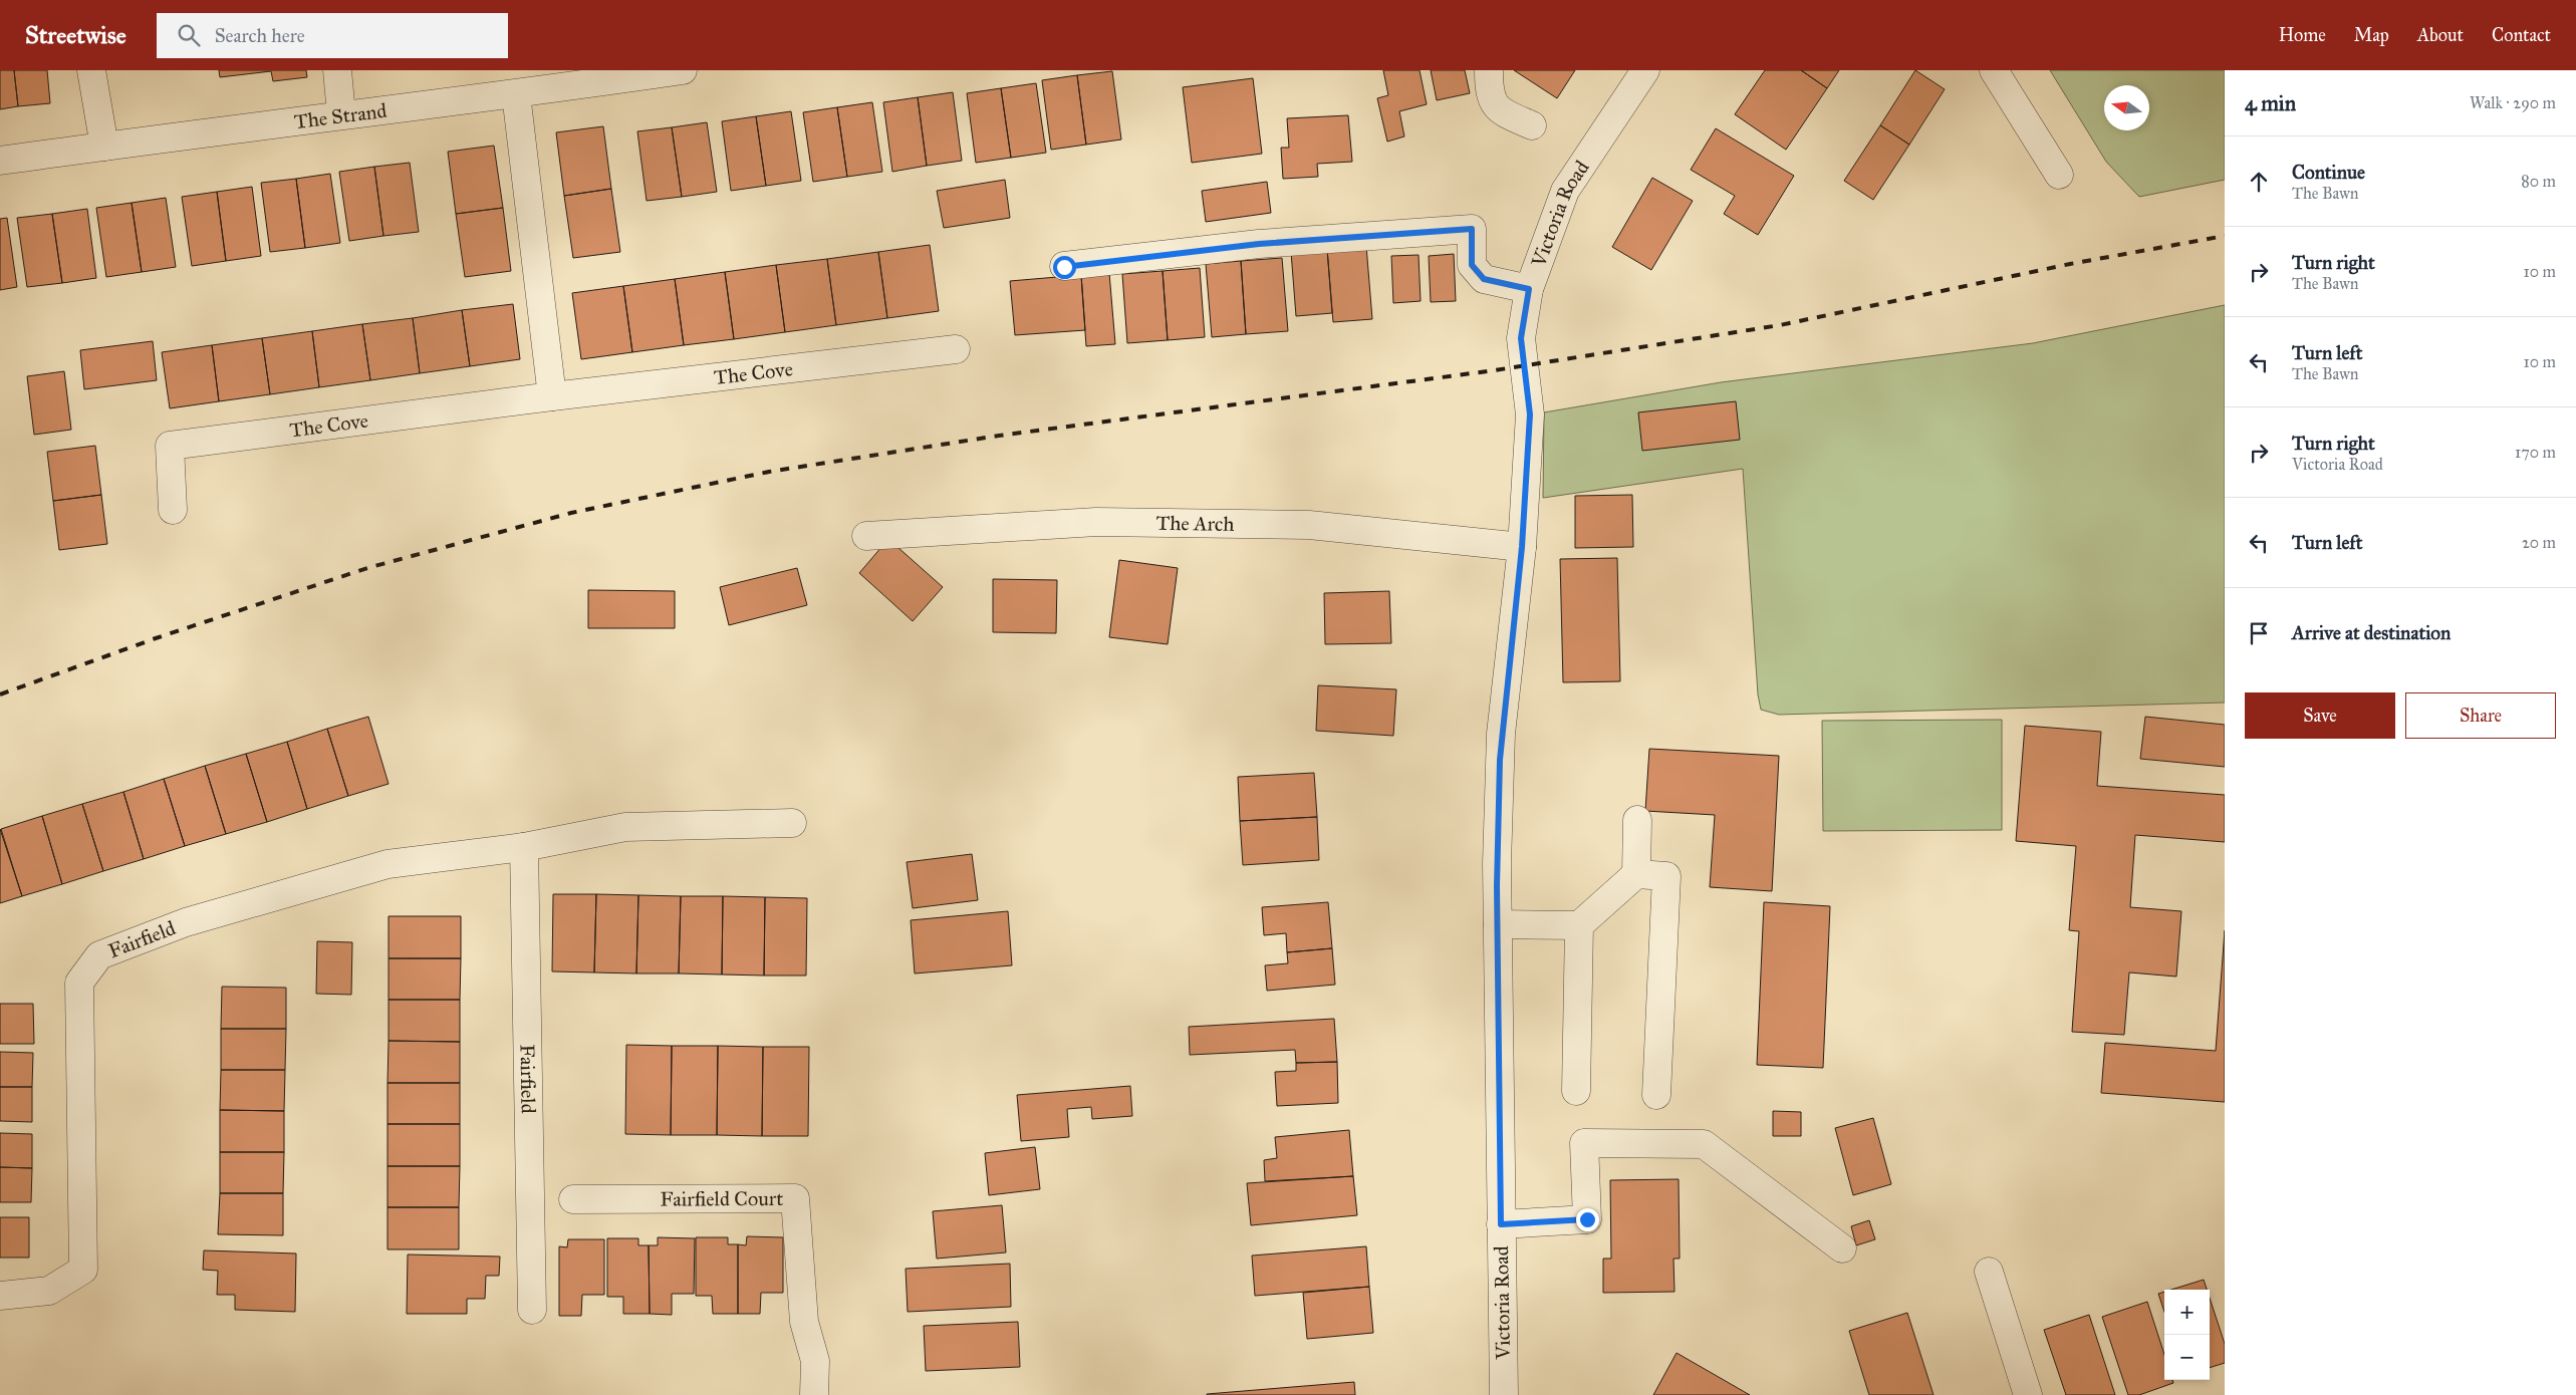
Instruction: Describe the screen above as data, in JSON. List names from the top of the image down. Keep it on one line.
{"streets":{"street":["The Strand","Victoria Road","The Cove","The Arch","Fairfield","Fairfield Court"]},"crossings":[["Victoria Road","The Arch"]],"north":"left","page":{"header":"Streetwise","search":"Search here","nav":["Home","Map","About","Contact"],"heading":["4 min","Walk · 290 m"],"list":[["Continue","The Bawn","80 m"],["Turn right","The Bawn","10 m"],["Turn left","The Bawn","10 m"],["Turn right","Victoria Road","170 m"],["Turn left","20 m"],"Arrive at destination"],"buttons":["Save","Share"],"map_buttons":["+","−"]}}
